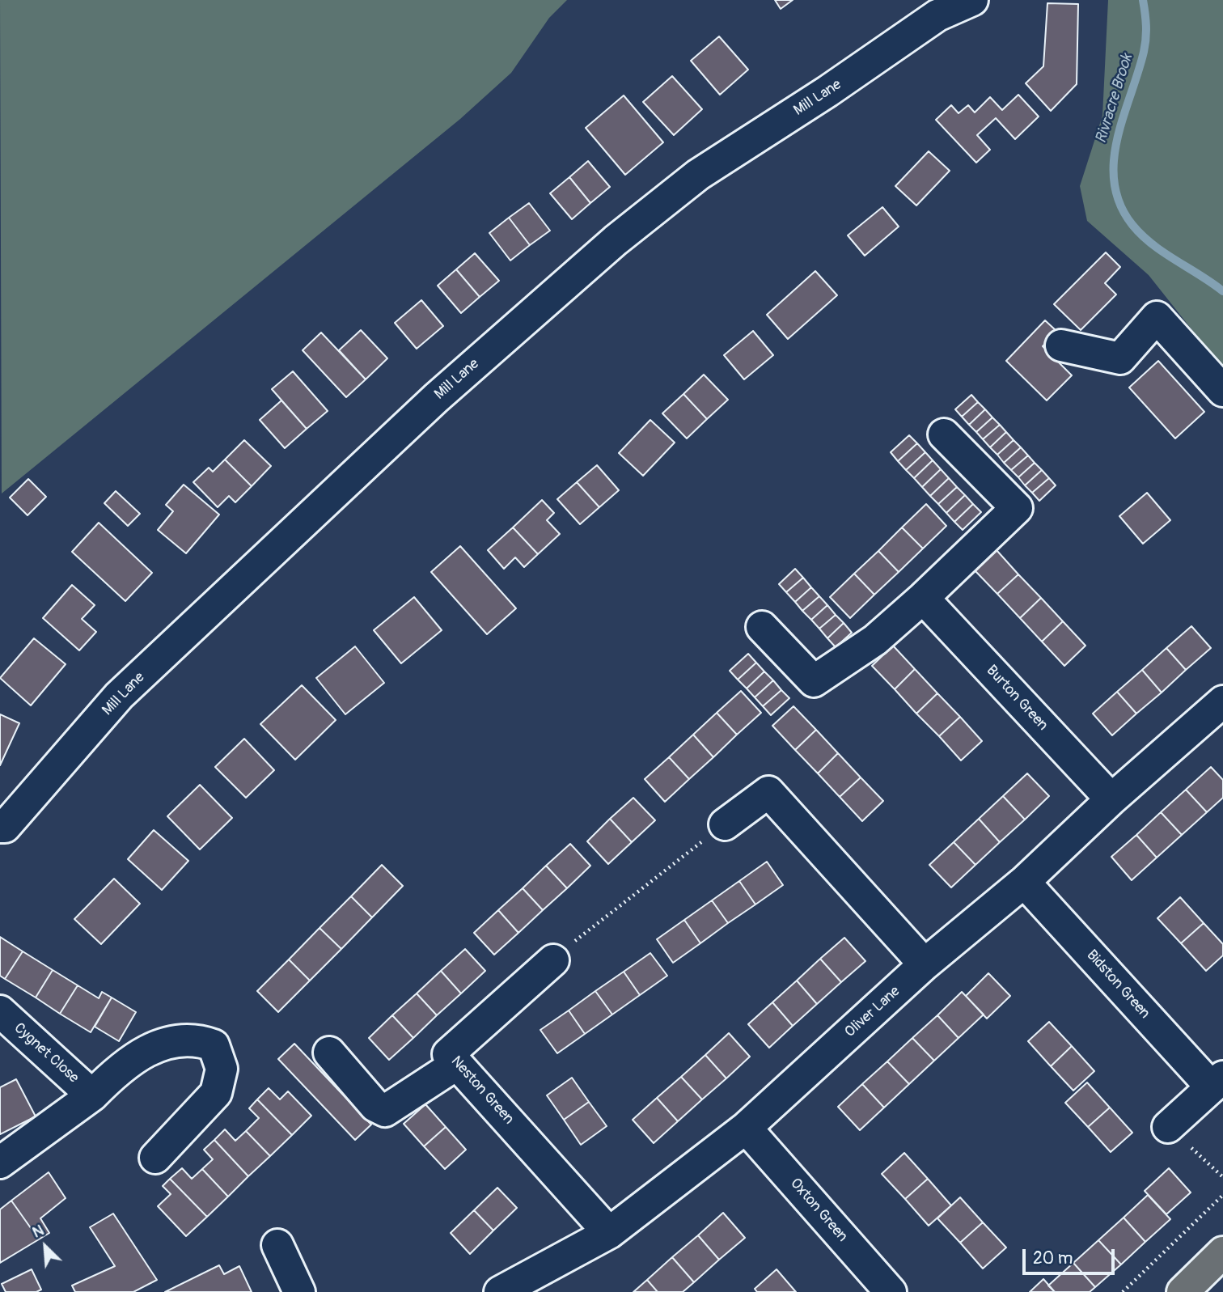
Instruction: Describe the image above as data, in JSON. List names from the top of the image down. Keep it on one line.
{"streets":{"street":["Mill Lane","Burton Green","Bidston Green","Oliver Lane","Cygnet Close","Neston Green","Oxton Green"]},"crossings":[["Burton Green","Oliver Lane"],["Bidston Green","Oliver Lane"],["Oliver Lane","Neston Green"],["Oliver Lane","Oxton Green"]],"water":["Rivracre Brook"],"scale_bar":"20 m","north":"top left"}
